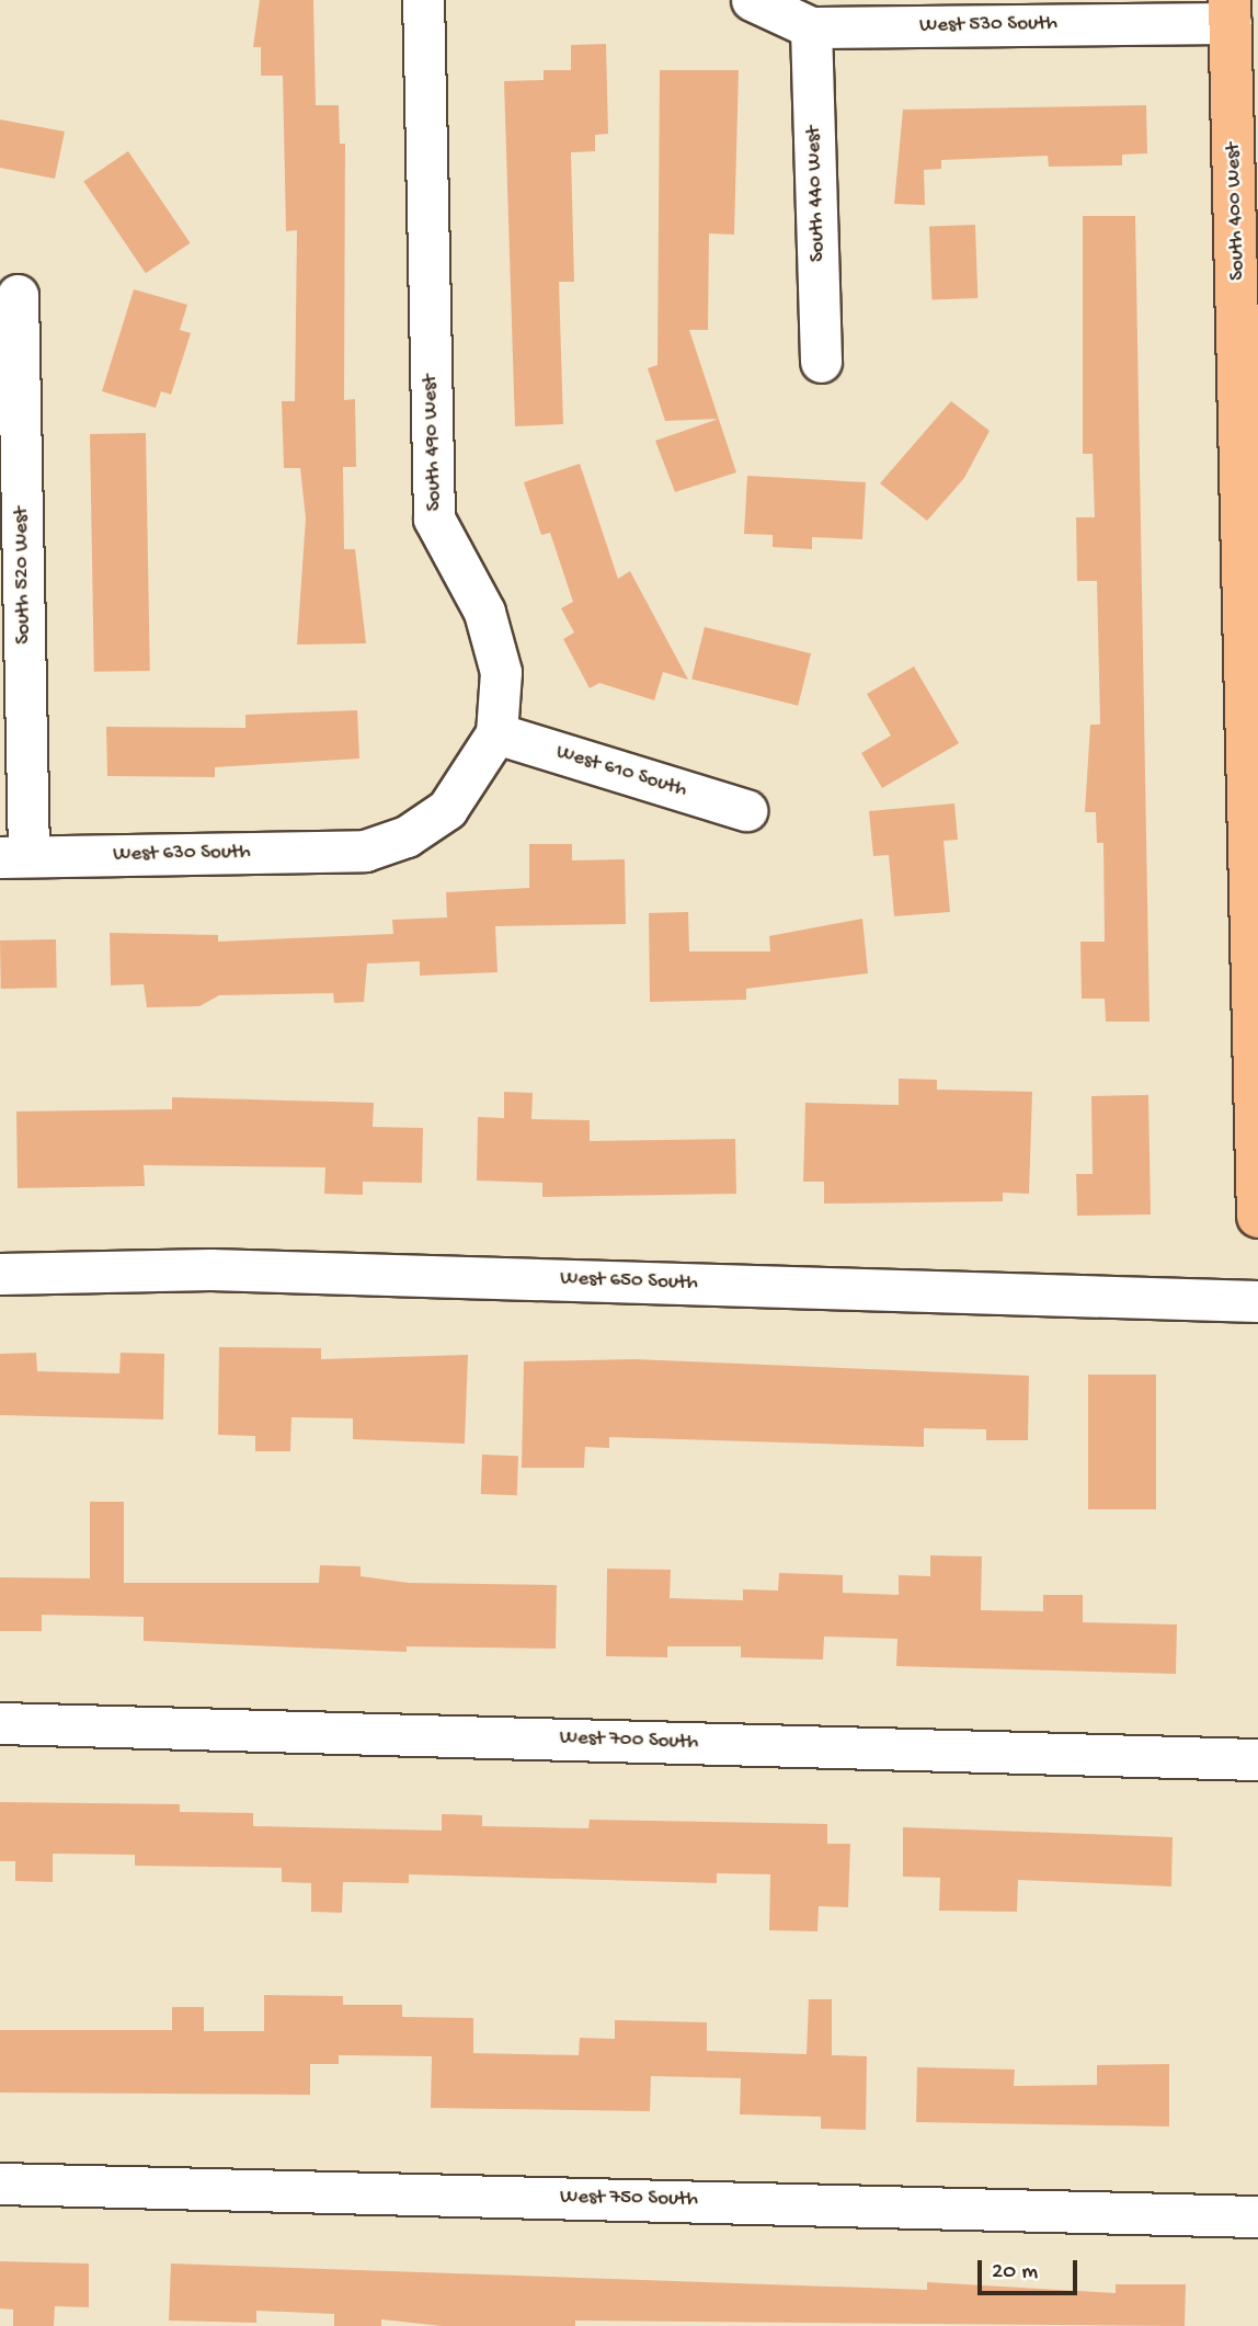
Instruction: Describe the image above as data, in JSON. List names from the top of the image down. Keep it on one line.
{"streets":{"main road":["South 400 West"],"street":["West 530 South","South 440 West","South 490 West","South 520 West","West 610 South","West 630 South","West 650 South","West 700 South","West 750 South"]},"crossings":[["West 530 South","South 440 West"],["West 530 South","South 400 West"],["South 490 West","West 610 South"],["South 490 West","West 630 South"],["South 520 West","West 630 South"]],"scale_bar":"20 m"}
